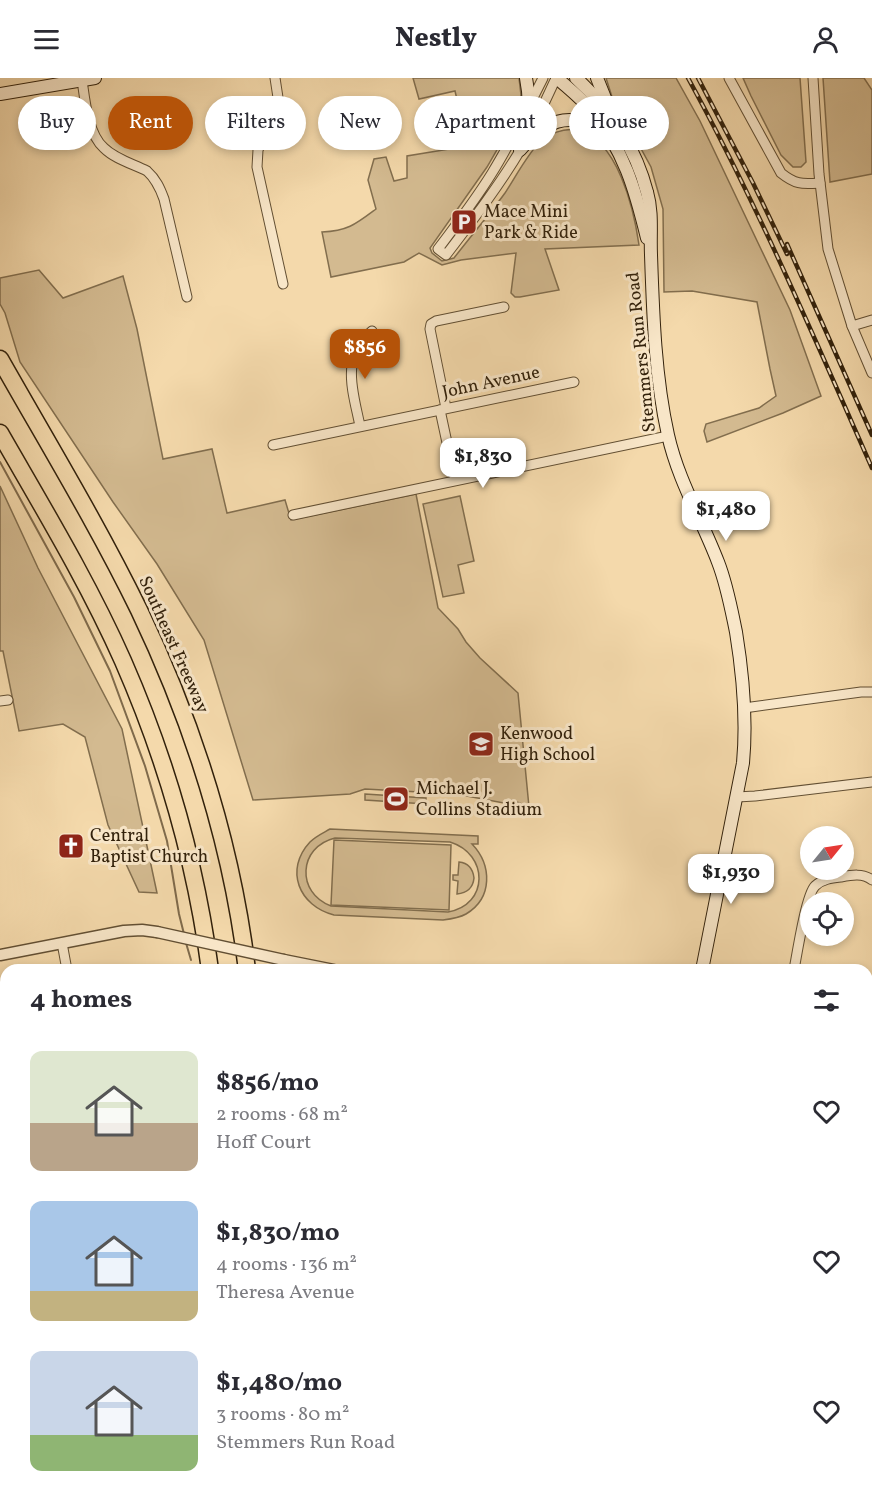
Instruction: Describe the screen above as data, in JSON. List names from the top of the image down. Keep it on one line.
{"streets":{"highway":["Southeast Freeway"],"main road":["Stemmers Run Road"],"street":["John Avenue"]},"places":{"parking":["Mace Mini Park & Ride"],"school or university":["Kenwood High School"],"sports":["Michael J. Collins Stadium"],"church":["Central Baptist Church"]},"north":"top right","page":{"header":"Nestly","chip":["Buy","Rent","Filters","New","Apartment","House"],"price":["$856","$1,830","$1,480","$1,930"],"heading":"4 homes","list":[{"name":"$856/mo","note":"2 rooms · 68 m² · Hoff Court"},{"name":"$1,830/mo","note":"4 rooms · 136 m² · Theresa Avenue"},{"name":"$1,480/mo","note":"3 rooms · 80 m² · Stemmers Run Road"}]}}
